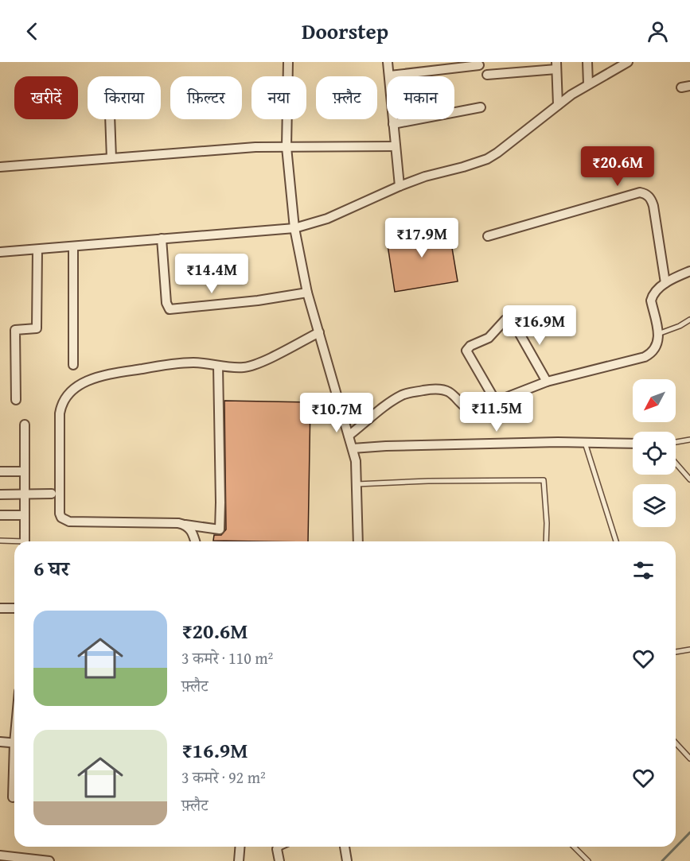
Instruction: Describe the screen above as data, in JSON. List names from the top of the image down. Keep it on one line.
{"north":"bottom left","page":{"header":"Doorstep","chip":["खरीदें","किराया","फ़िल्टर","नया","फ़्लैट","मकान"],"price":["₹20.6M","₹17.9M","₹14.4M","₹16.9M","₹11.5M","₹10.7M"],"heading":"6 घर","list":[{"name":"₹20.6M","note":"3 कमरे · 110 m² · फ़्लैट"},{"name":"₹16.9M","note":"3 कमरे · 92 m² · फ़्लैट"}]}}
